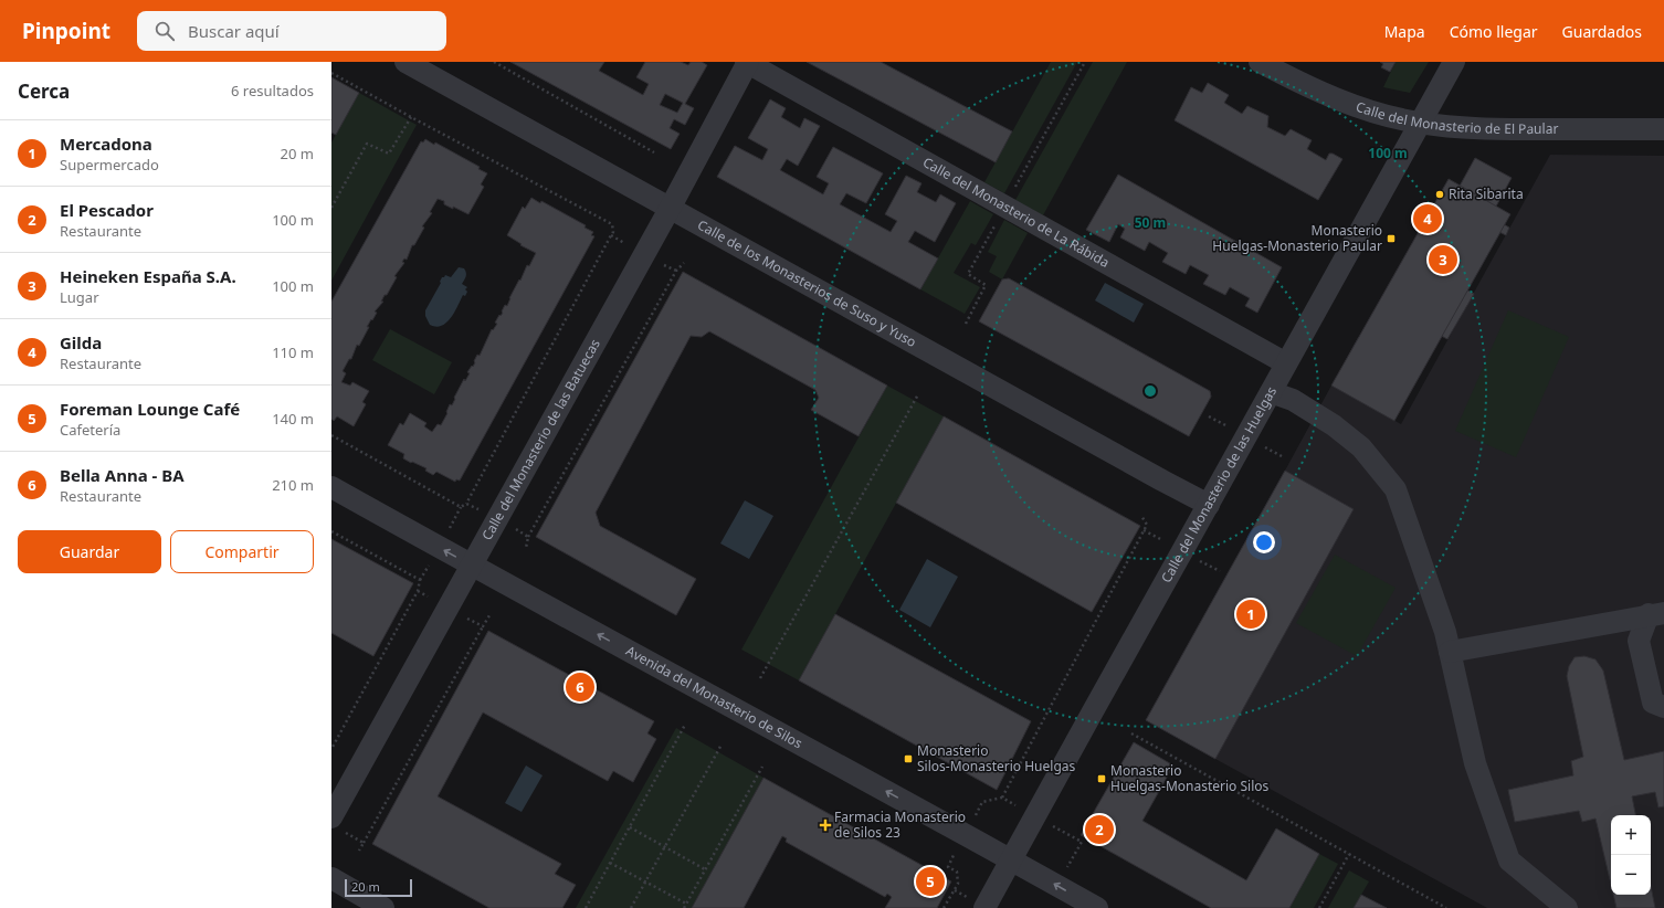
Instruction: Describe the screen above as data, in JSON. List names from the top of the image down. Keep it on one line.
{"streets":{"street":["Calle del Monasterio de El Paular","Calle del Monasterio de La Rábida","Calle de los Monasterios de Suso y Yuso","Calle del Monasterio de las Batuecas","Calle del Monasterio de las Huelgas","Avenida del Monasterio de Silos"]},"crossings":[["Calle del Monasterio de El Paular","Calle del Monasterio de las Huelgas"],["Calle del Monasterio de La Rábida","Calle del Monasterio de las Batuecas"],["Calle del Monasterio de La Rábida","Calle del Monasterio de las Huelgas"],["Calle de los Monasterios de Suso y Yuso","Calle del Monasterio de las Batuecas"],["Calle de los Monasterios de Suso y Yuso","Calle del Monasterio de las Huelgas"],["Calle del Monasterio de las Batuecas","Avenida del Monasterio de Silos"],["Calle del Monasterio de las Huelgas","Avenida del Monasterio de Silos"]],"one_way":["Avenida del Monasterio de Silos"],"places":{"other":["Rita Sibarita"],"transit":["Monasterio Huelgas-Monasterio Paular","Monasterio Silos-Monasterio Huelgas","Monasterio Huelgas-Monasterio Silos"],"health":["Farmacia Monasterio de Silos 23"]},"scale_bar":"20 m","page":{"header":"Pinpoint","search":"Buscar aquí","nav":["Mapa","Cómo llegar","Guardados"],"heading":["Cerca","6 resultados"],"list":[{"mark":"1","name":"Mercadona","note":"Supermercado","value":"20 m"},{"mark":"2","name":"El Pescador","note":"Restaurante","value":"100 m"},{"mark":"3","name":"Heineken España S.A.","note":"Lugar","value":"100 m"},{"mark":"4","name":"Gilda","note":"Restaurante","value":"110 m"},{"mark":"5","name":"Foreman Lounge Café","note":"Cafetería","value":"140 m"},{"mark":"6","name":"Bella Anna - BA","note":"Restaurante","value":"210 m"}],"pins":["4","3","1","6","2","5"],"buttons":["Guardar","Compartir"],"map_buttons":["+","−"],"scale":"20 m"},"rings":["100 m","50 m"]}
